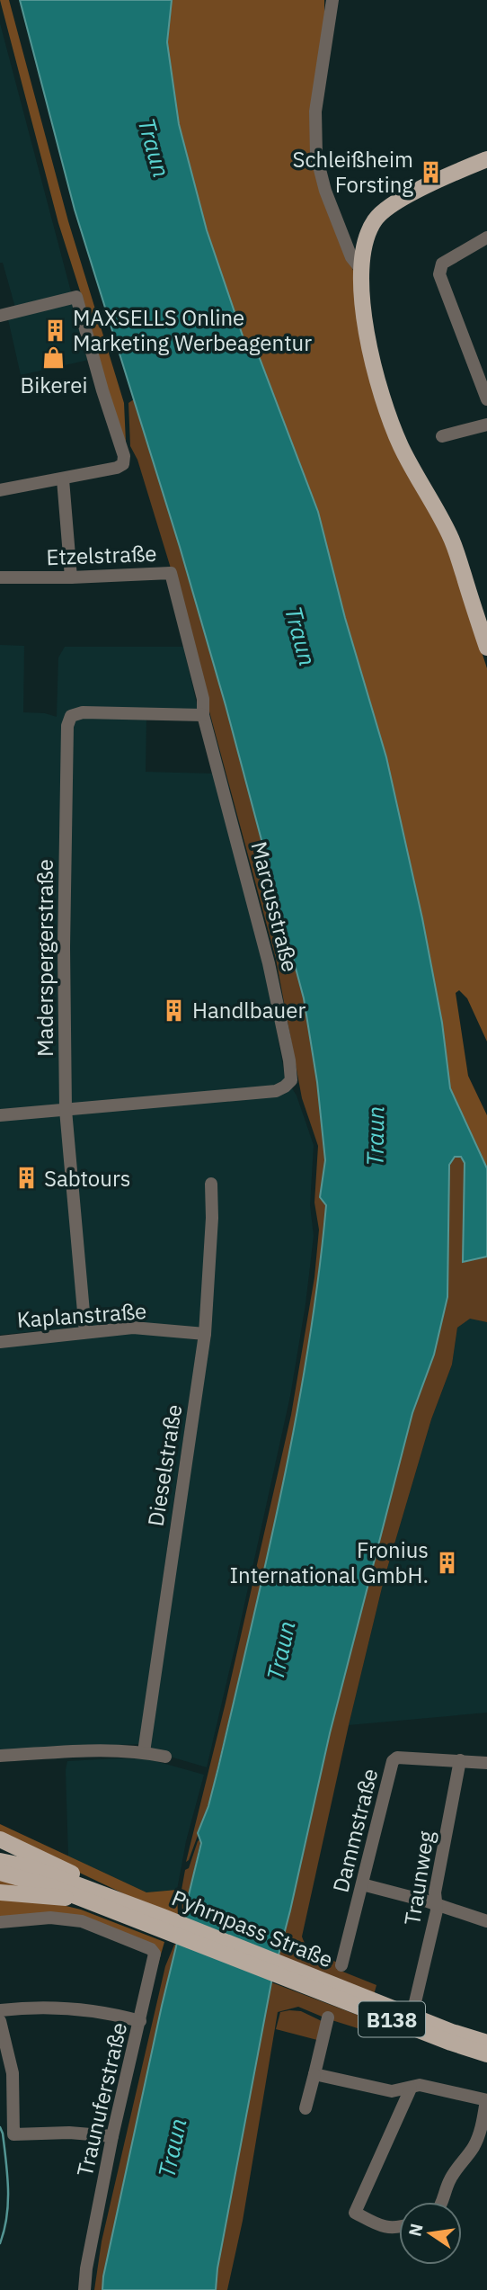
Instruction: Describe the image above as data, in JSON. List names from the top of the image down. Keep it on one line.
{"streets":{"main road":["Pyhrnpass Straße","B138"],"street":["Etzelstraße","Marcusstraße","Maderspergerstraße","Kaplanstraße","Dieselstraße","Dammstraße","Traunweg","Traunuferstraße"]},"crossings":[["Etzelstraße","Marcusstraße"],["Etzelstraße","Maderspergerstraße"],["Marcusstraße","Maderspergerstraße"],["Maderspergerstraße","Kaplanstraße"],["Kaplanstraße","Dieselstraße"],["Dammstraße","Traunweg"]],"water":["Traun"],"places":{"building":["Schleißheim Forsting","MAXSELLS Online Marketing Werbeagentur","Handlbauer","Sabtours","Fronius International GmbH."],"shop":["Bikerei"]},"north":"left"}
